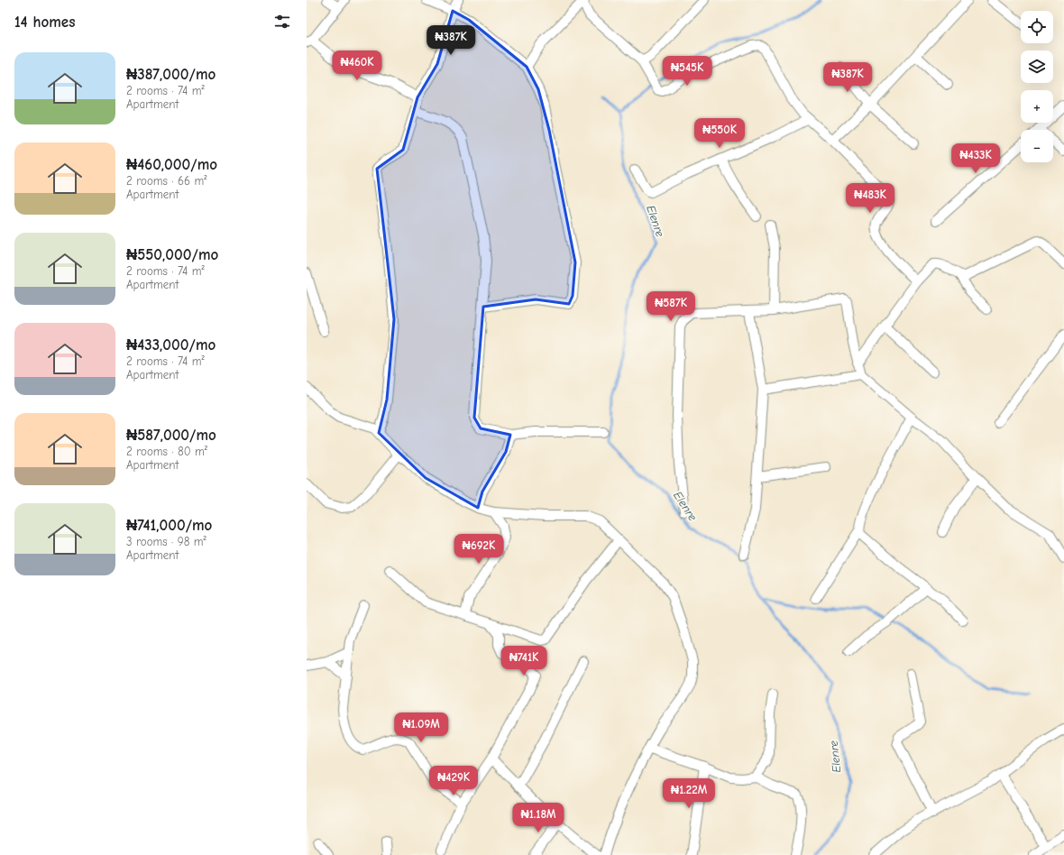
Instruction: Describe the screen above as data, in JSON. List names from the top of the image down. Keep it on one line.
{"water":["Elenre"],"page":{"heading":"14 homes","map_buttons":["+","−"],"price":["₦387K","₦460K","₦545K","₦387K","₦550K","₦433K","₦483K","₦587K","₦692K","₦741K","₦1.09M","₦429K","₦1.22M","₦1.18M"],"list":[{"name":"₦387,000/mo","note":"2 rooms · 74 m² · Apartment"},{"name":"₦460,000/mo","note":"2 rooms · 66 m² · Apartment"},{"name":"₦550,000/mo","note":"2 rooms · 74 m² · Apartment"},{"name":"₦433,000/mo","note":"2 rooms · 74 m² · Apartment"},{"name":"₦587,000/mo","note":"2 rooms · 80 m² · Apartment"},{"name":"₦741,000/mo","note":"3 rooms · 98 m² · Apartment"}]}}
